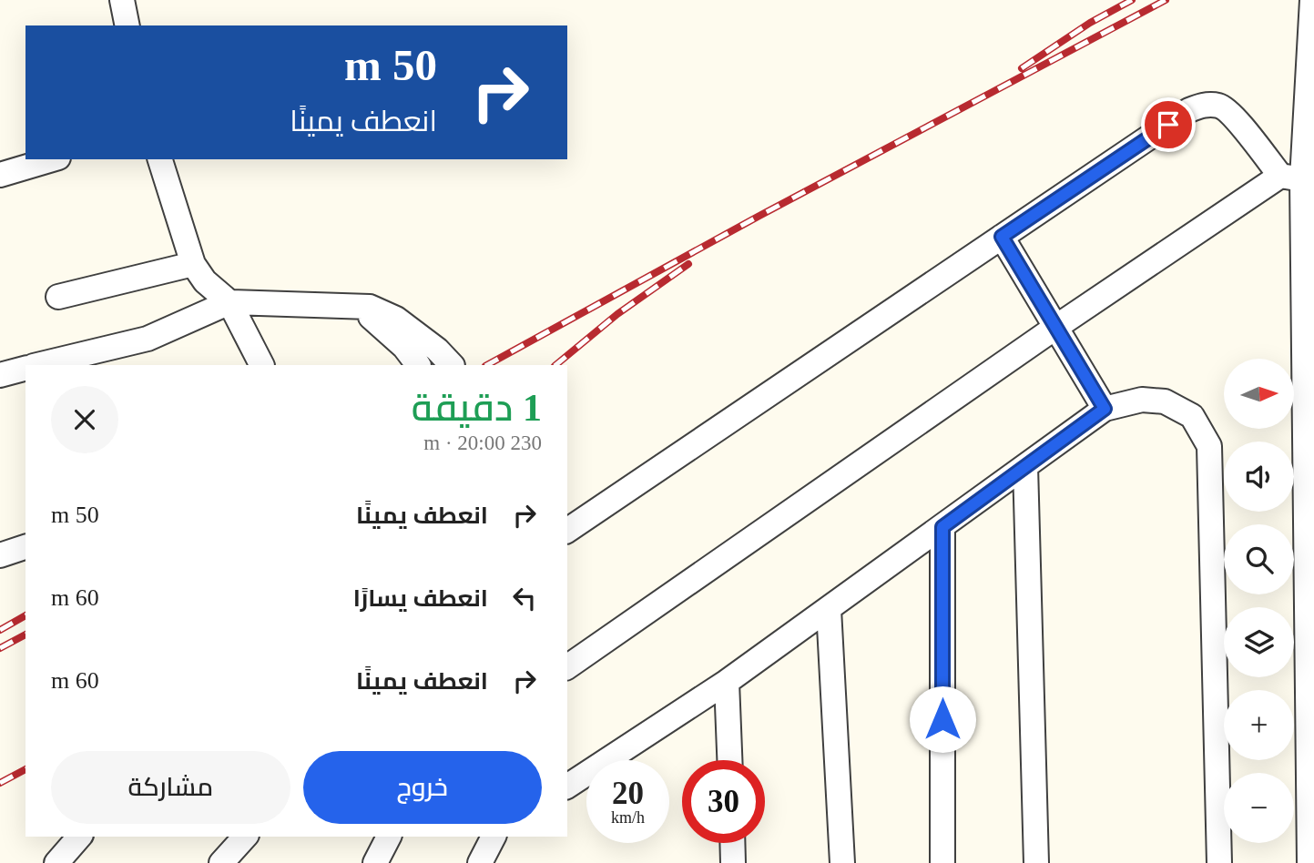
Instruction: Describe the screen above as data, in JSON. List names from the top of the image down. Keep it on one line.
{"north":"right","page":{"turn":["50 m","انعطف يمينًا"],"map_buttons":["+","−"],"heading":["1 دقيقة","230 m · 20:00"],"list":[{"name":"انعطف يمينًا","value":"50 m"},{"name":"انعطف يسارًا","value":"60 m"},{"name":"انعطف يمينًا","value":"60 m"}],"buttons":["خروج","مشاركة"],"speed":"20 km/h","limit":"30"}}
